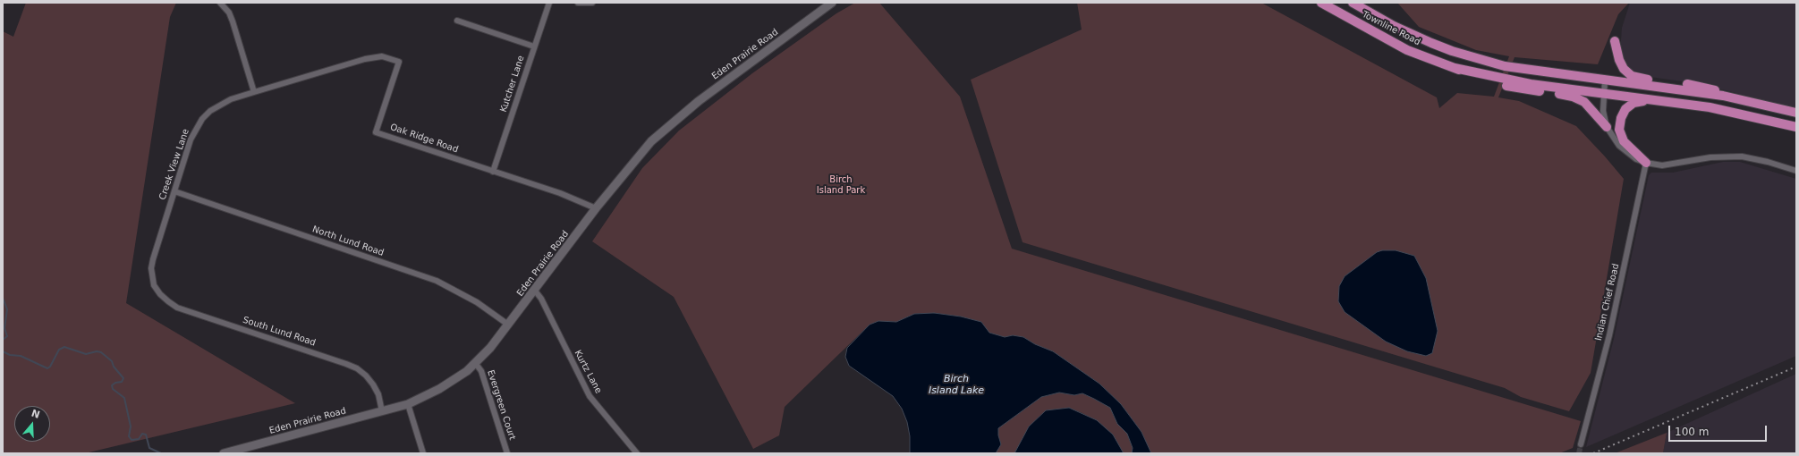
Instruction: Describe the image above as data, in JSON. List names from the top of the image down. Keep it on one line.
{"streets":{"main road":["Townline Road","Eden Prairie Road"],"street":["Kutcher Lane","Oak Ridge Road","Creek View Lane","North Lund Road","Indian Chief Road","South Lund Road","Kurtz Lane","Evergreen Court"]},"crossings":[["Eden Prairie Road","Oak Ridge Road"],["Eden Prairie Road","North Lund Road"],["Eden Prairie Road","South Lund Road"],["Eden Prairie Road","Kurtz Lane"],["Eden Prairie Road","Evergreen Court"],["Kutcher Lane","Oak Ridge Road"],["Oak Ridge Road","Creek View Lane"],["Creek View Lane","North Lund Road"],["Creek View Lane","South Lund Road"]],"water":["Birch Island Lake"],"parks":["Birch Island Park"],"scale_bar":"100 m","north":"top"}
